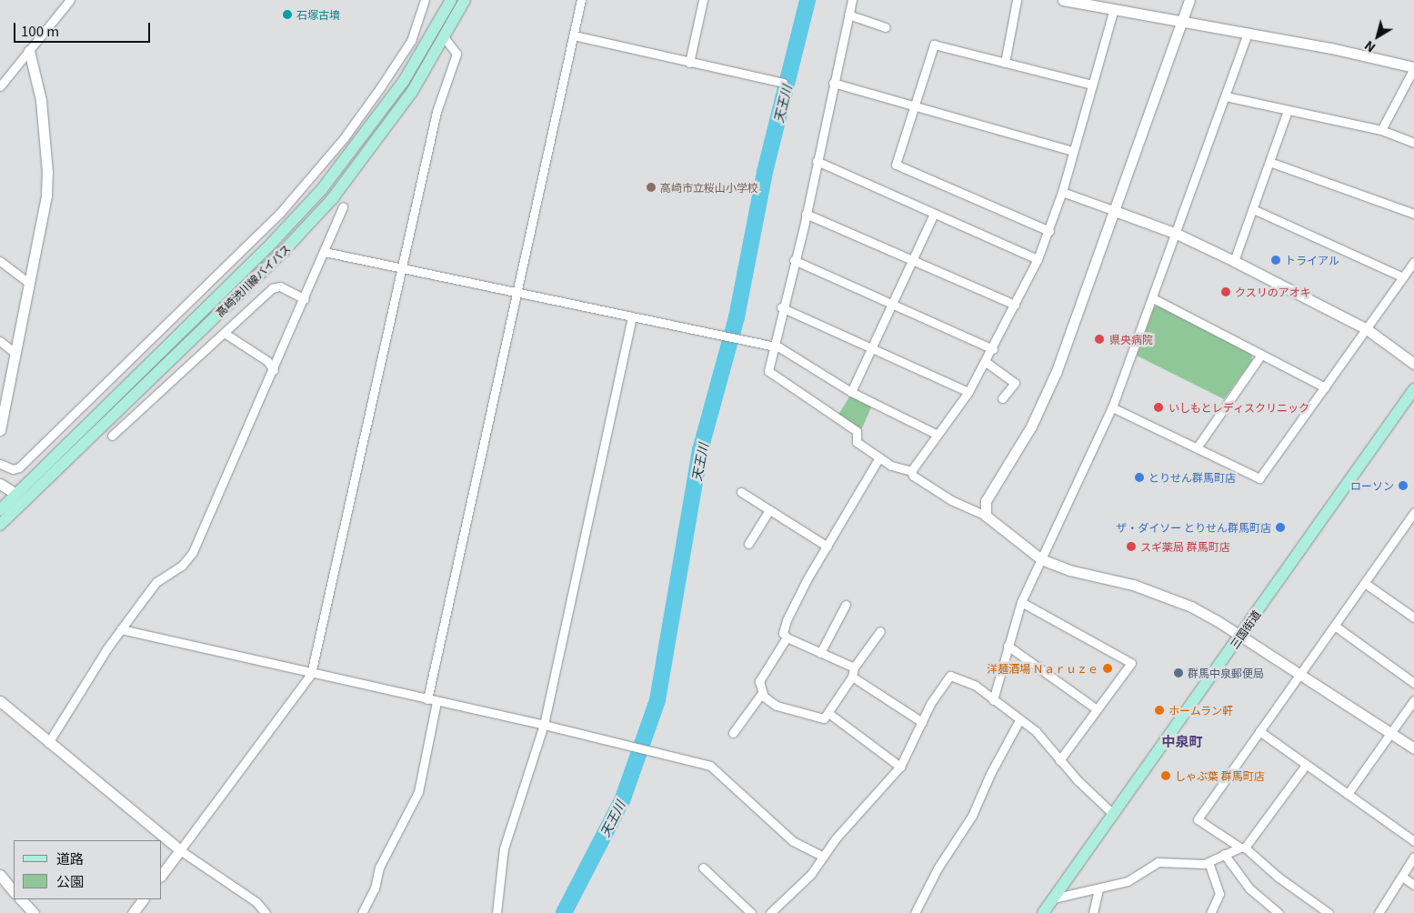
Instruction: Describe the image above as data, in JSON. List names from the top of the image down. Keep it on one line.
{"streets":{"main road":["高崎渋川線バイパス","三国街道"]},"districts":["中泉町"],"water":["天王川"],"places":["石塚古墳","高崎市立桜山小学校","トライアル","クスリのアオキ","県央病院","いしもとレディスクリニック","とりせん群馬町店","ローソン","ザ・ダイソー とりせん群馬町店","スギ薬局 群馬町店","洋麺酒場 Ｎａｒｕｚｅ","群馬中泉郵便局","ホームラン軒","しゃぶ葉 群馬町店"],"legend":["道路","公園"],"scale_bar":"100 m","north":"bottom left"}
